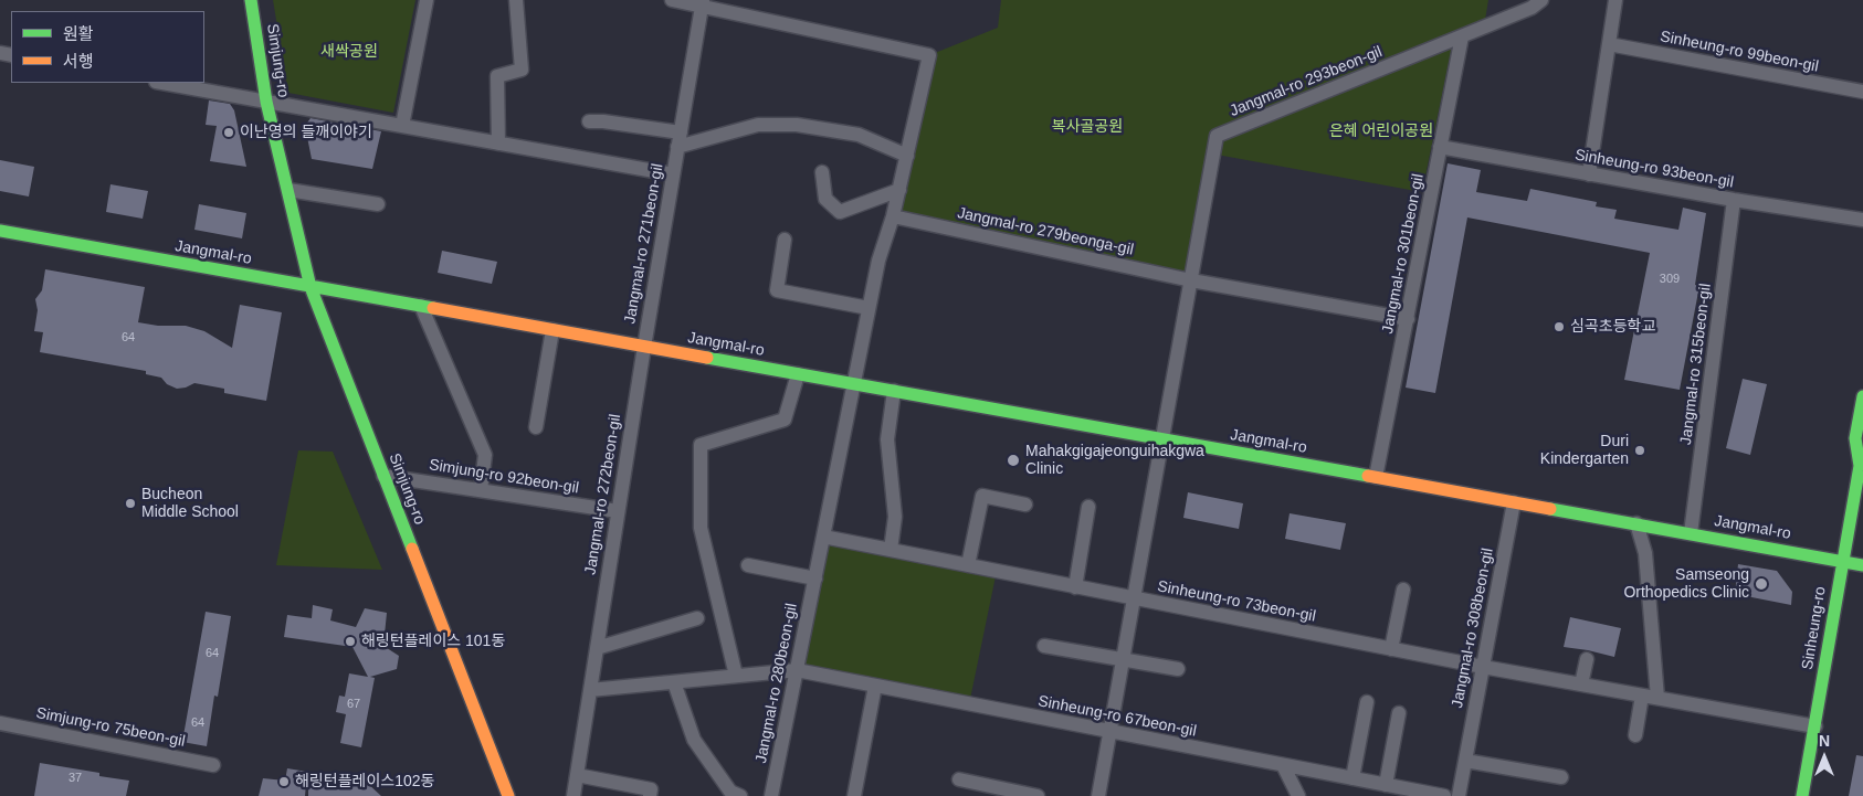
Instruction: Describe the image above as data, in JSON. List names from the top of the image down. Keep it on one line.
{"streets":{"street":["Sinheung-ro 99beon-gil","Simjung-ro","Jangmal-ro 293beon-gil","Sinheung-ro 93beon-gil","Jangmal-ro 279beonga-gil","Jangmal-ro 271beon-gil","Jangmal-ro","Jangmal-ro 301beon-gil","Jangmal-ro 315beon-gil","Simjung-ro 92beon-gil","Jangmal-ro 272beon-gil","Sinheung-ro 73beon-gil","Jangmal-ro 308beon-gil","Sinheung-ro","Jangmal-ro 280beon-gil","Sinheung-ro 67beon-gil","Simjung-ro 75beon-gil"]},"crossings":[["Simjung-ro","Jangmal-ro"],["Simjung-ro","Simjung-ro 92beon-gil"],["Jangmal-ro 293beon-gil","Jangmal-ro 279beonga-gil"],["Jangmal-ro 293beon-gil","Jangmal-ro"],["Jangmal-ro 293beon-gil","Jangmal-ro 301beon-gil"],["Jangmal-ro 293beon-gil","Sinheung-ro 73beon-gil"],["Jangmal-ro 293beon-gil","Sinheung-ro 67beon-gil"],["Sinheung-ro 93beon-gil","Jangmal-ro 301beon-gil"],["Sinheung-ro 93beon-gil","Jangmal-ro 315beon-gil"],["Jangmal-ro 279beonga-gil","Jangmal-ro 280beon-gil"],["Jangmal-ro 271beon-gil","Jangmal-ro"],["Jangmal-ro 271beon-gil","Jangmal-ro 272beon-gil"],["Jangmal-ro 271beon-gil","Jangmal-ro 280beon-gil"],["Jangmal-ro","Jangmal-ro 301beon-gil"],["Jangmal-ro","Jangmal-ro 315beon-gil"],["Jangmal-ro","Jangmal-ro 272beon-gil"],["Jangmal-ro","Jangmal-ro 308beon-gil"],["Jangmal-ro","Sinheung-ro"],["Jangmal-ro","Jangmal-ro 280beon-gil"],["Simjung-ro 92beon-gil","Jangmal-ro 272beon-gil"],["Jangmal-ro 272beon-gil","Sinheung-ro 67beon-gil"],["Sinheung-ro 73beon-gil","Jangmal-ro 308beon-gil"],["Sinheung-ro 73beon-gil","Sinheung-ro"],["Sinheung-ro 73beon-gil","Jangmal-ro 280beon-gil"],["Jangmal-ro 280beon-gil","Sinheung-ro 67beon-gil"]],"parks":["새싹공원","복사골공원","은혜 어린이공원"],"places":["이난영의 들깨이야기","심곡초등학교","Duri Kindergarten","Mahakgigajeonguihakgwa Clinic","Bucheon Middle School","Samseong Orthopedics Clinic","해링턴플레이스 101동","해링턴플레이스102동"],"house_numbers":["309","64","64","67","64","37"],"legend":["원활","서행"],"north":"top"}
